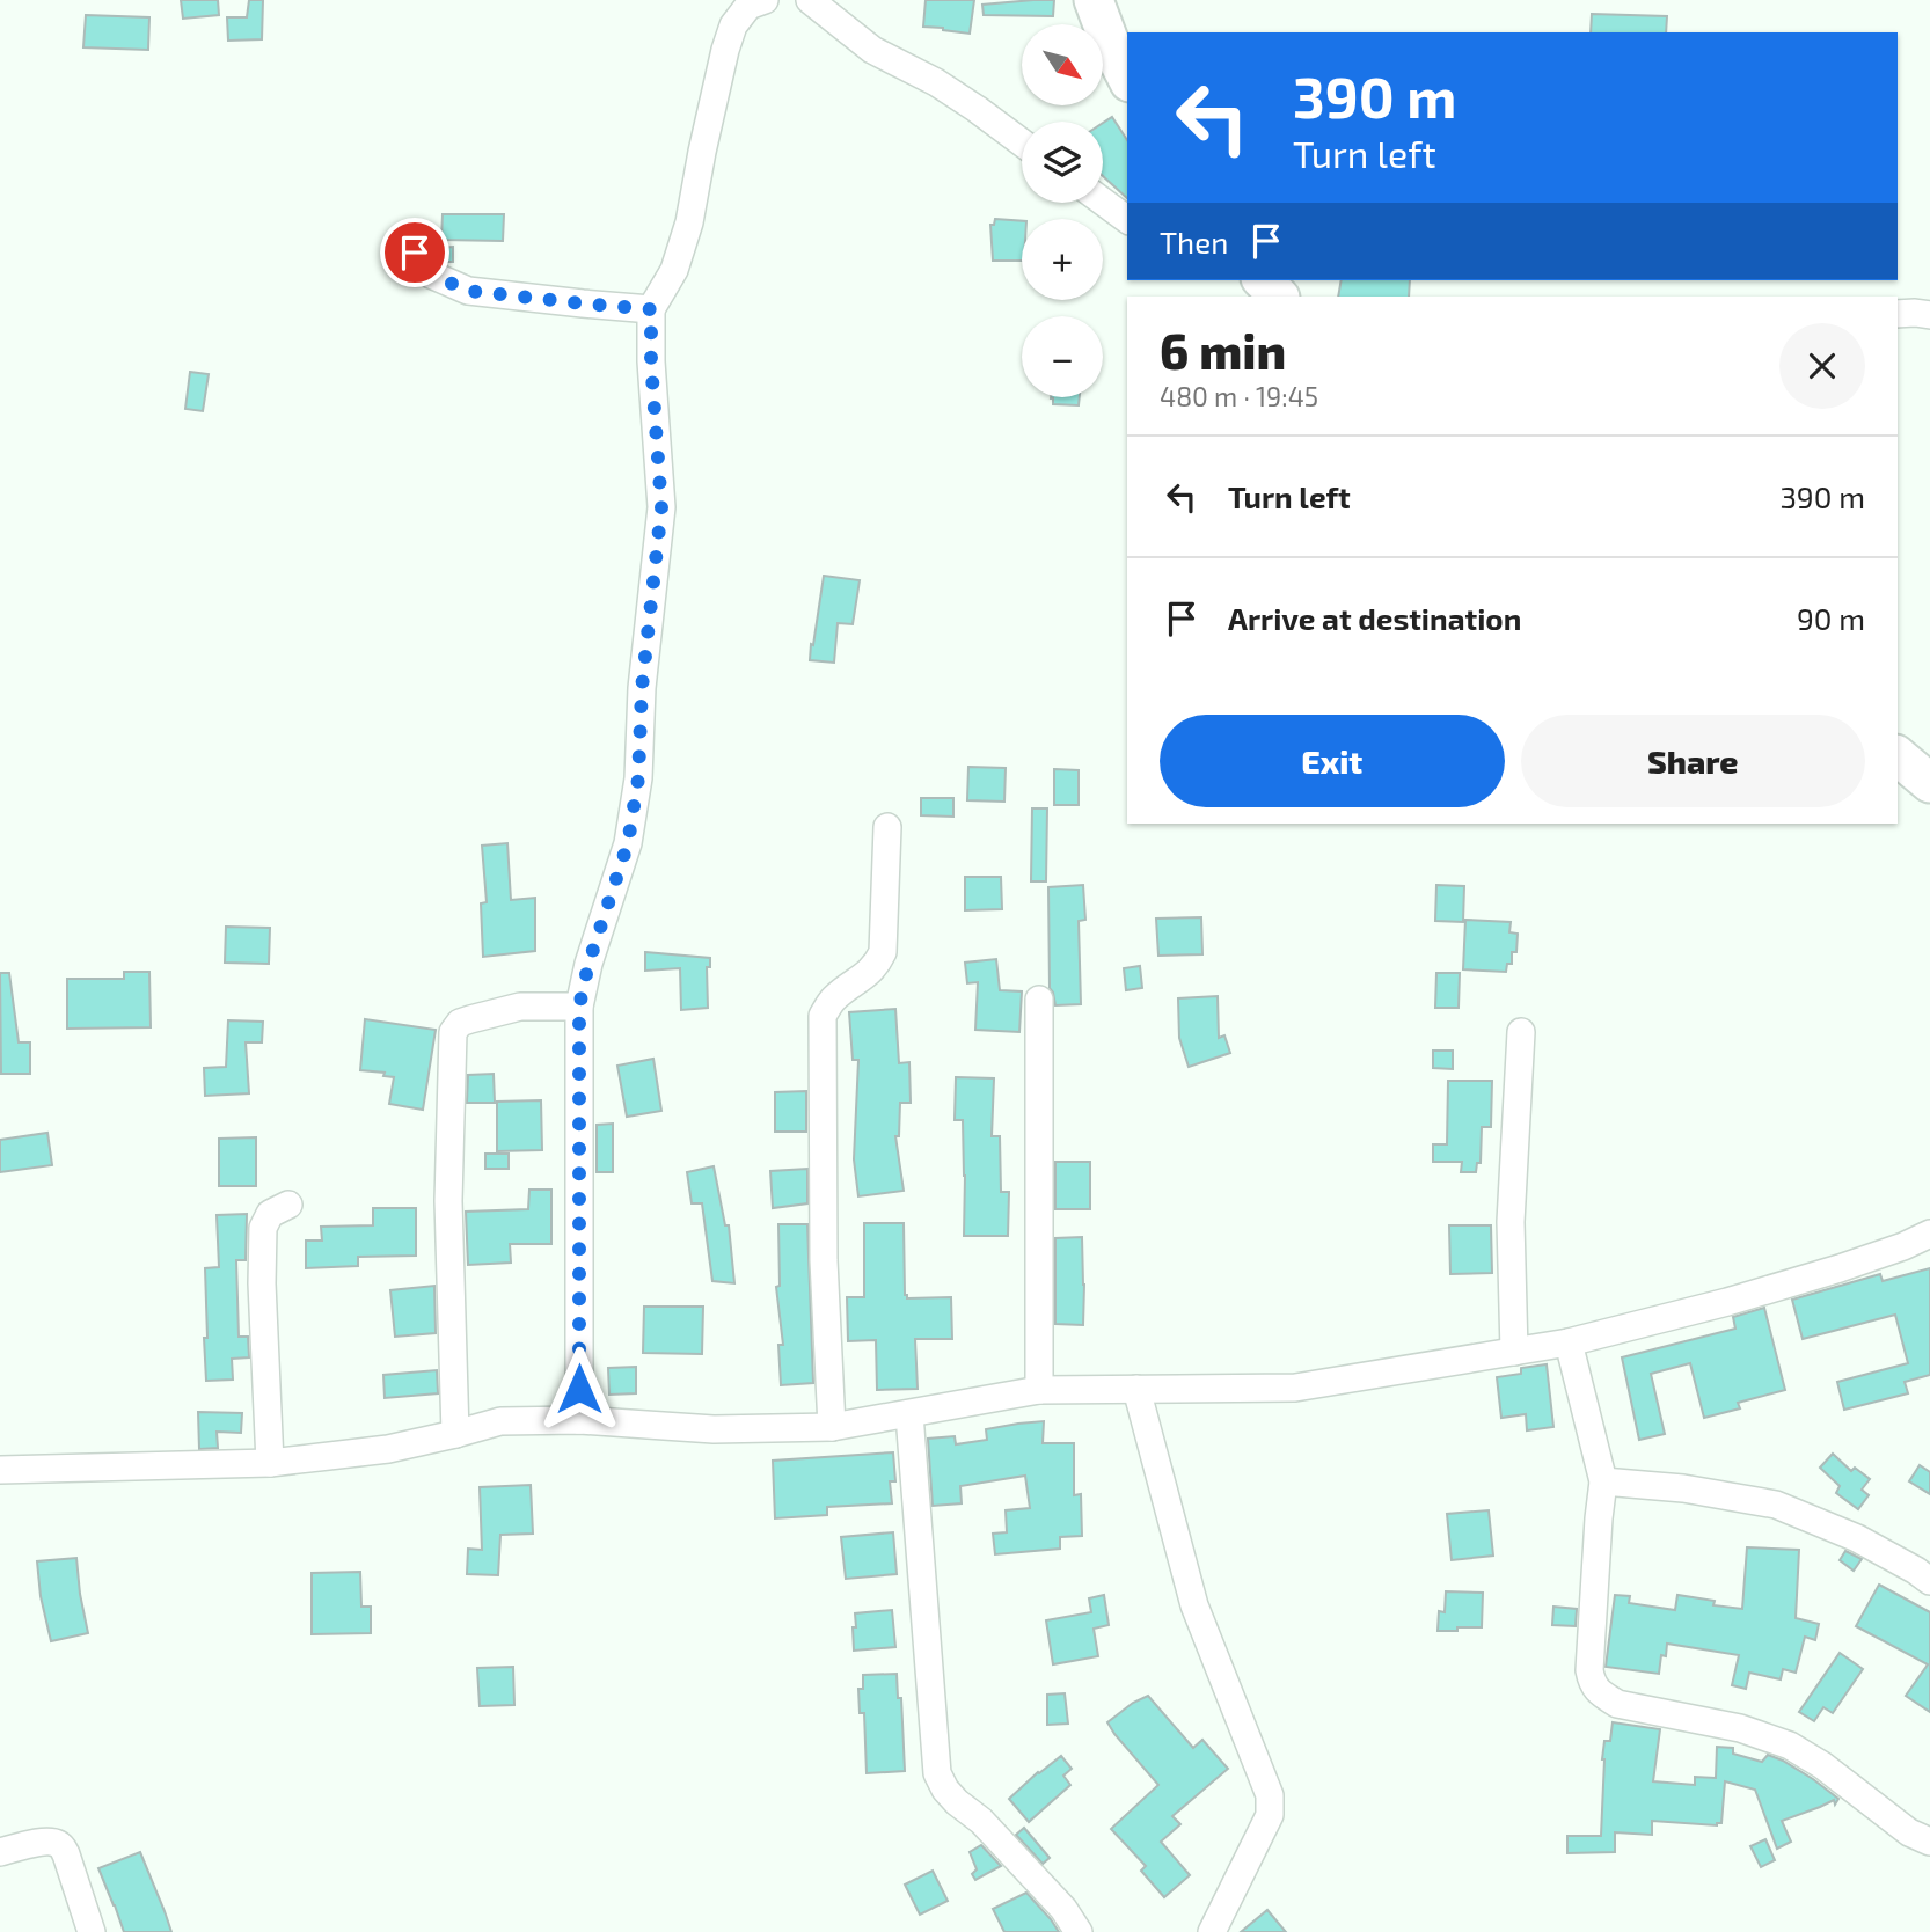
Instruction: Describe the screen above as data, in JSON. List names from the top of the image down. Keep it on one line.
{"north":"bottom right","page":{"map_buttons":["+","−"],"turn":["390 m","Turn left"],"then":"Then","heading":["6 min","480 m · 19:45"],"list":[{"name":"Turn left","value":"390 m"},{"name":"Arrive at destination","value":"90 m"}],"buttons":["Exit","Share"]}}
